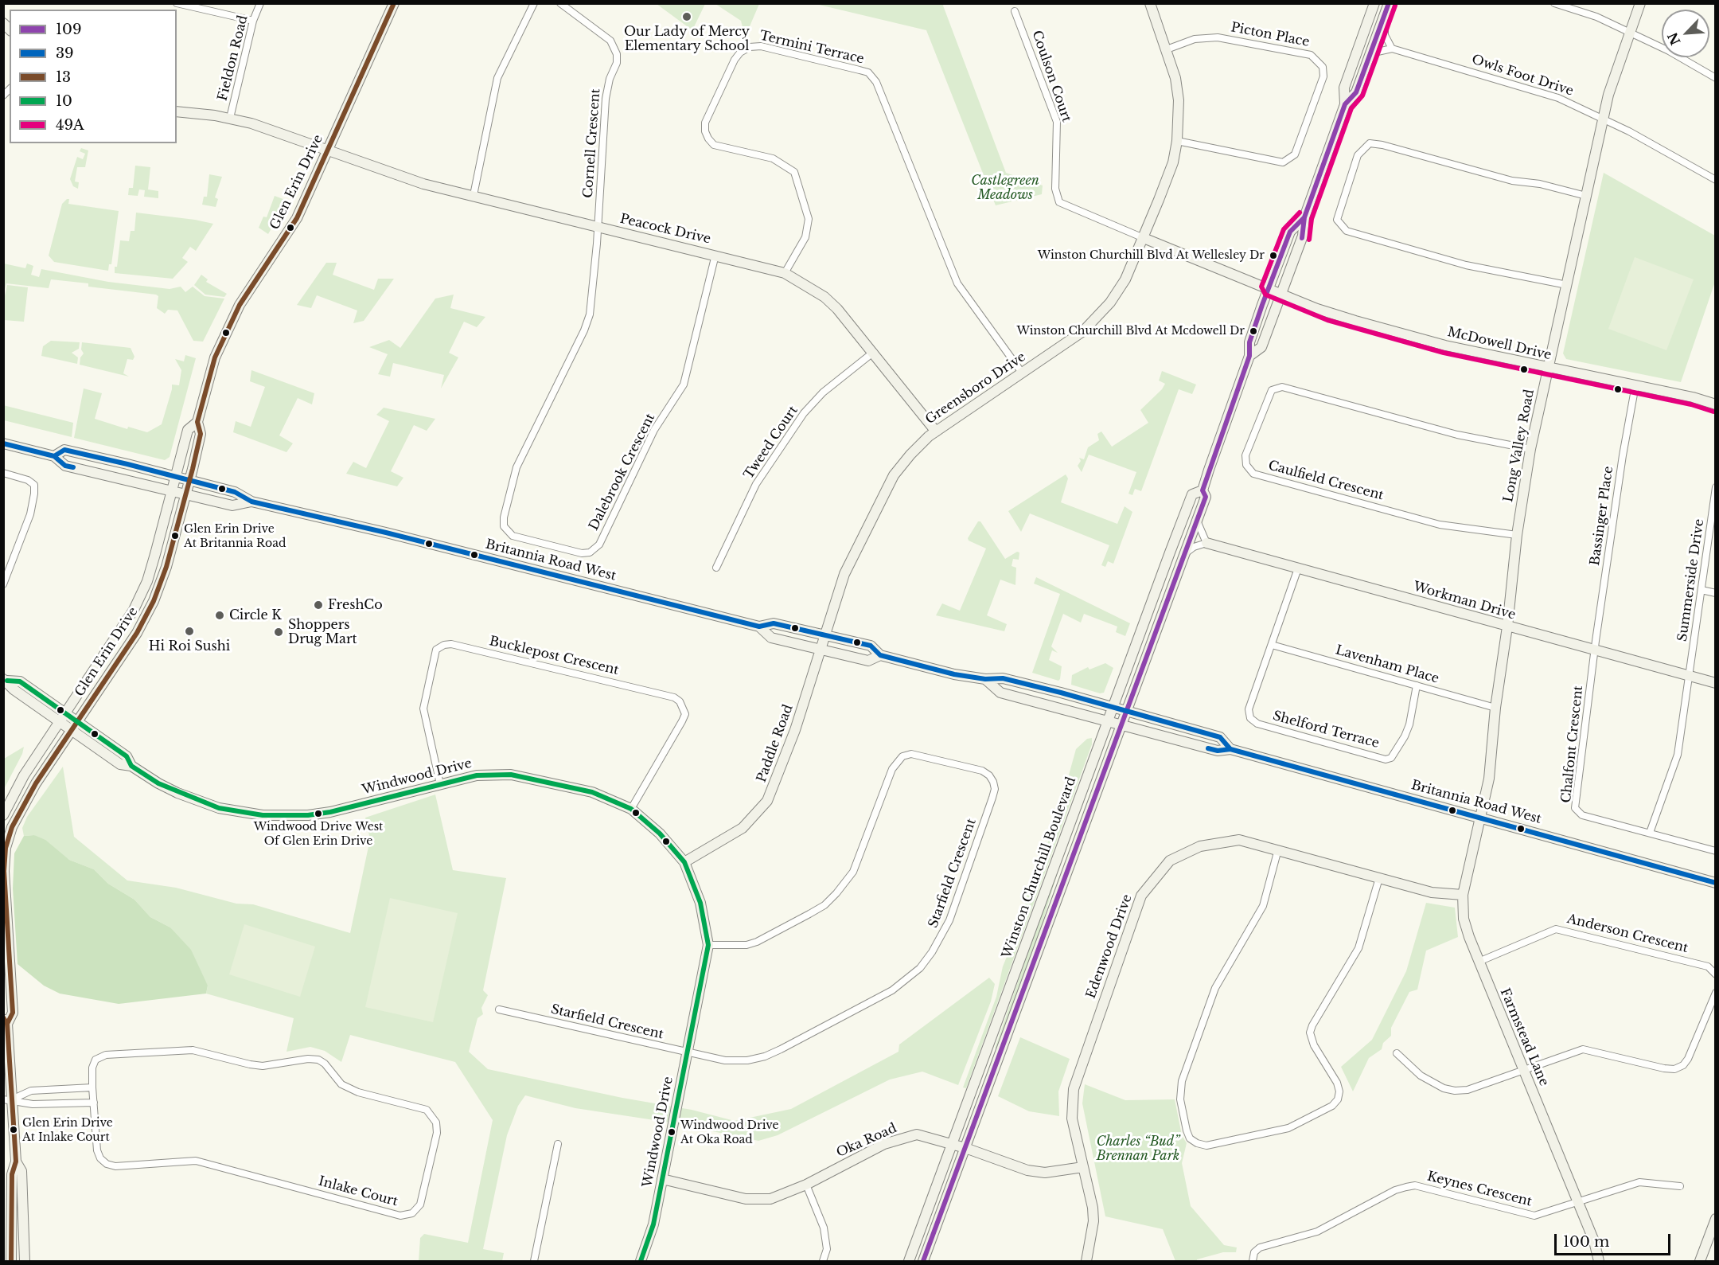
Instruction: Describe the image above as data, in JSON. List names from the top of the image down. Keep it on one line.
{"streets":{"street":["Picton Place","Termini Terrace","Fieldon Road","Owls Foot Drive","Coulson Court","Cornell Crescent","Glen Erin Drive","Peacock Drive","McDowell Drive","Greensboro Drive","Tweed Court","Long Valley Road","Dalebrook Crescent","Caulfield Crescent","Bassinger Place","Britannia Road West","Summerside Drive","Workman Drive","Bucklepost Crescent","Lavenham Place","Shelford Terrace","Paddle Road","Chalfont Crescent","Windwood Drive","Winston Churchill Boulevard","Starfield Crescent","Anderson Crescent","Edenwood Drive","Farmstead Lane","Oka Road","Keynes Crescent","Inlake Court"]},"crossings":[["Picton Place","Greensboro Drive"],["Termini Terrace","Peacock Drive"],["Termini Terrace","Greensboro Drive"],["Fieldon Road","Peacock Drive"],["Owls Foot Drive","Long Valley Road"],["Coulson Court","McDowell Drive"],["Coulson Court","Greensboro Drive"],["Cornell Crescent","Peacock Drive"],["Cornell Crescent","Dalebrook Crescent"],["Glen Erin Drive","Peacock Drive"],["Glen Erin Drive","Britannia Road West"],["Glen Erin Drive","Windwood Drive"],["Peacock Drive","Greensboro Drive"],["Peacock Drive","Tweed Court"],["Peacock Drive","Dalebrook Crescent"],["McDowell Drive","Greensboro Drive"],["McDowell Drive","Long Valley Road"],["McDowell Drive","Bassinger Place"],["McDowell Drive","Winston Churchill Boulevard"],["Greensboro Drive","Britannia Road West"],["Greensboro Drive","Paddle Road"],["Long Valley Road","Caulfield Crescent"],["Long Valley Road","Britannia Road West"],["Long Valley Road","Workman Drive"],["Long Valley Road","Lavenham Place"],["Long Valley Road","Farmstead Lane"],["Bassinger Place","Workman Drive"],["Bassinger Place","Chalfont Crescent"],["Britannia Road West","Paddle Road"],["Britannia Road West","Winston Churchill Boulevard"],["Britannia Road West","Farmstead Lane"],["Summerside Drive","Workman Drive"],["Summerside Drive","Chalfont Crescent"],["Workman Drive","Shelford Terrace"],["Workman Drive","Chalfont Crescent"],["Bucklepost Crescent","Windwood Drive"],["Lavenham Place","Shelford Terrace"],["Paddle Road","Windwood Drive"],["Windwood Drive","Starfield Crescent"],["Windwood Drive","Oka Road"],["Winston Churchill Boulevard","Oka Road"],["Anderson Crescent","Farmstead Lane"],["Edenwood Drive","Farmstead Lane"],["Edenwood Drive","Oka Road"],["Farmstead Lane","Keynes Crescent"]],"parks":["Castlegreen Meadows","Charles “Bud” Brennan Park"],"places":["Our Lady of Mercy Elementary School","Winston Churchill Blvd At Wellesley Dr","Winston Churchill Blvd At Mcdowell Dr","Glen Erin Drive At Britannia Road","FreshCo","Circle K","Hi Roi Sushi","Shoppers Drug Mart","Windwood Drive West Of Glen Erin Drive","Glen Erin Drive At Inlake Court","Windwood Drive At Oka Road"],"lines":["transit line 109","transit line 13","transit line 49A","transit line 39","transit line 10"],"legend":["109","39","13","10","49A"],"scale_bar":"100 m","north":"bottom left"}
